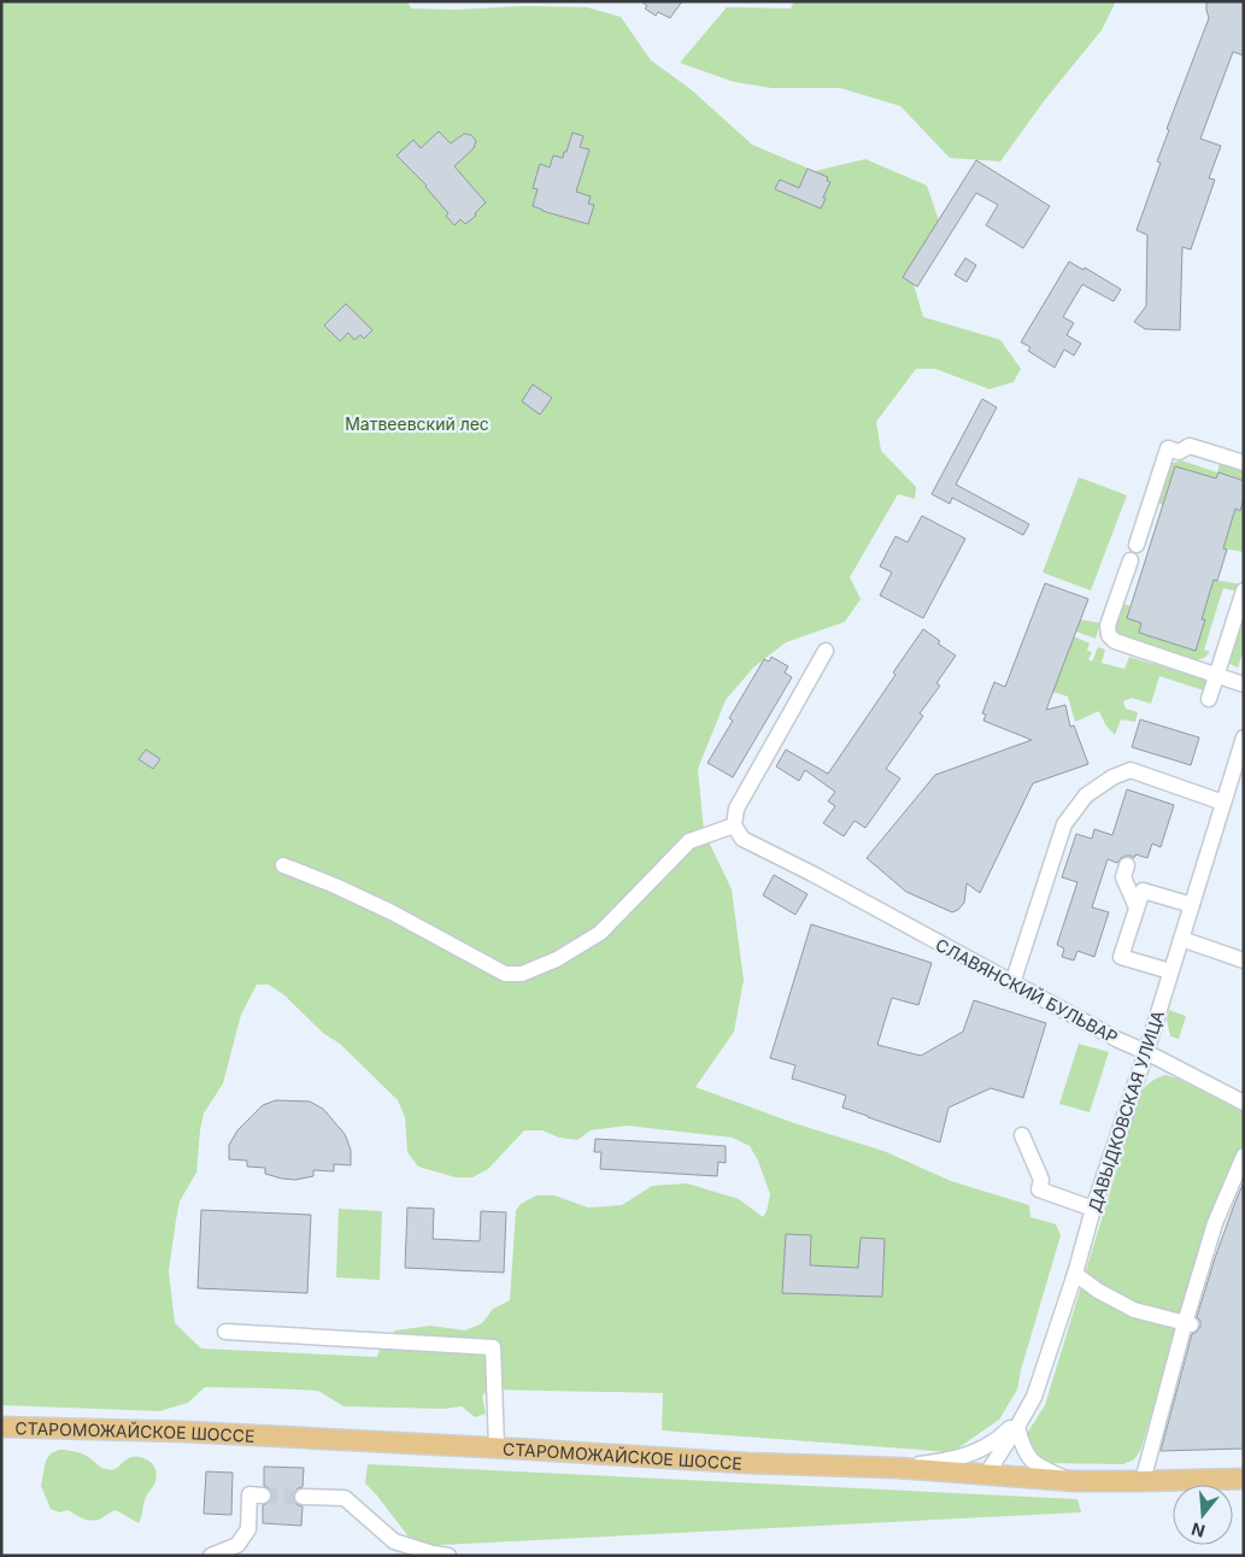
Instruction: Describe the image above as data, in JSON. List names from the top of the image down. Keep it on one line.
{"streets":{"main road":["СТАРОМОЖАЙСКОЕ ШОССЕ"],"street":["СЛАВЯНСКИЙ БУЛЬВАР","ДАВЫДКОВСКАЯ УЛИЦА"]},"crossings":[["СЛАВЯНСКИЙ БУЛЬВАР","ДАВЫДКОВСКАЯ УЛИЦА"],["ДАВЫДКОВСКАЯ УЛИЦА","СТАРОМОЖАЙСКОЕ ШОССЕ"]],"parks":["Матвеевский лес"],"north":"bottom"}
